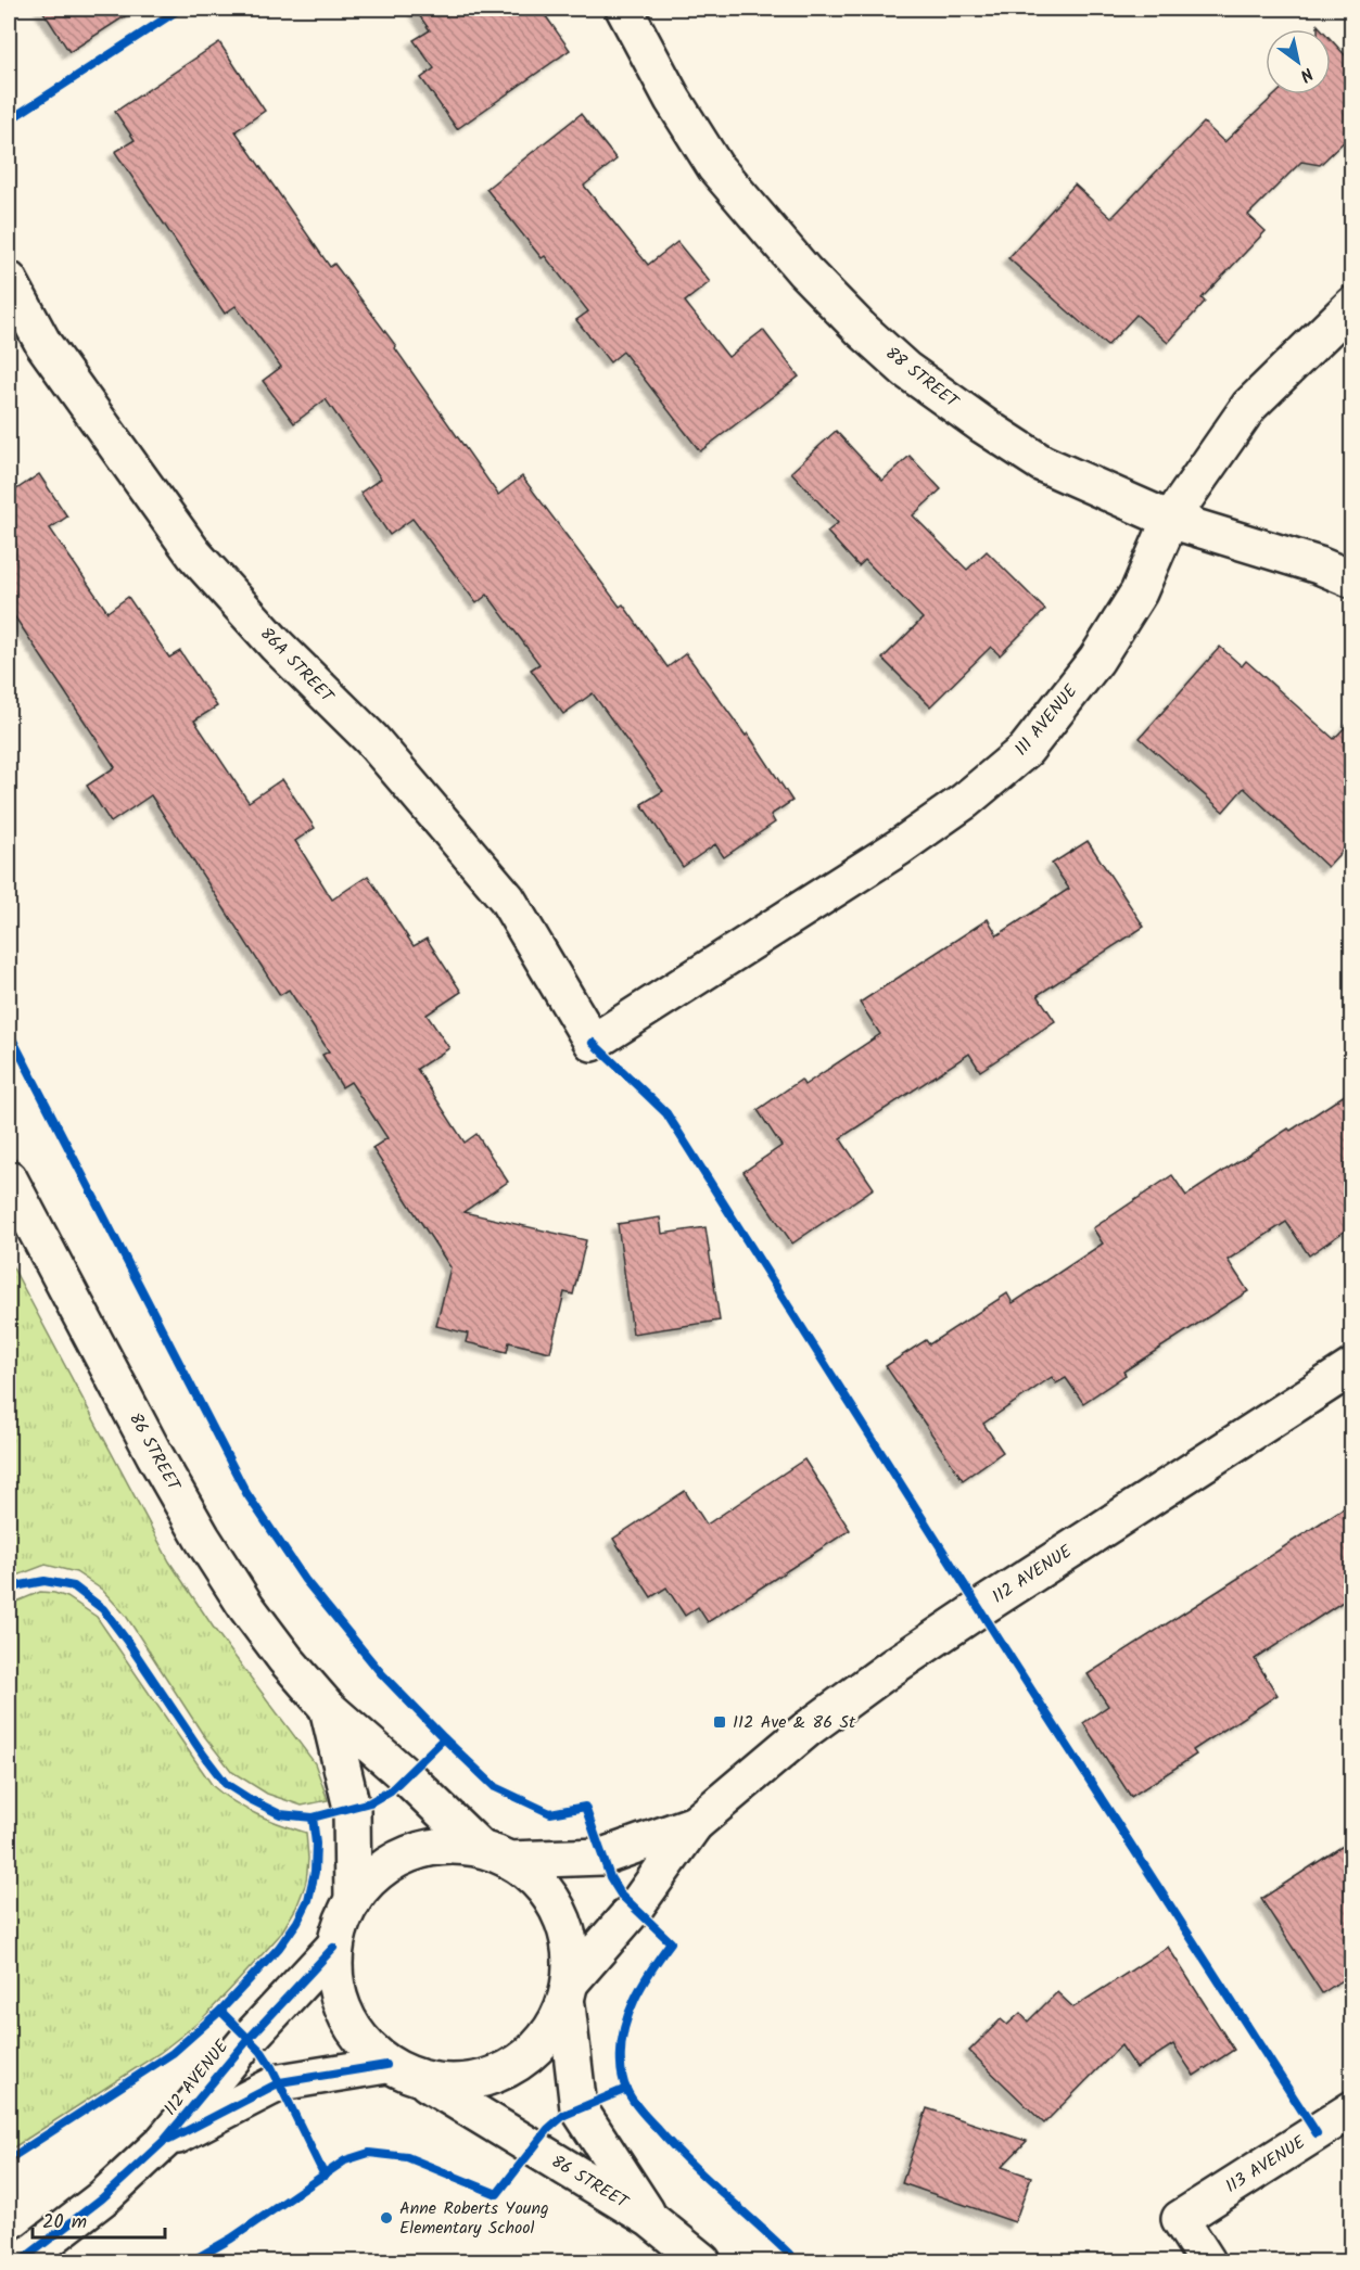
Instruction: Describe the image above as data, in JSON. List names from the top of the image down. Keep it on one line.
{"streets":{"street":["88 STREET","86A STREET","111 AVENUE","86 STREET","112 AVENUE","113 AVENUE"]},"crossings":[["88 STREET","111 AVENUE"],["86A STREET","111 AVENUE"],["86 STREET","112 AVENUE"]],"places":{"transit":["112 Ave & 86 St"],"other":["Anne Roberts Young Elementary School"]},"scale_bar":"20 m","north":"bottom right"}
